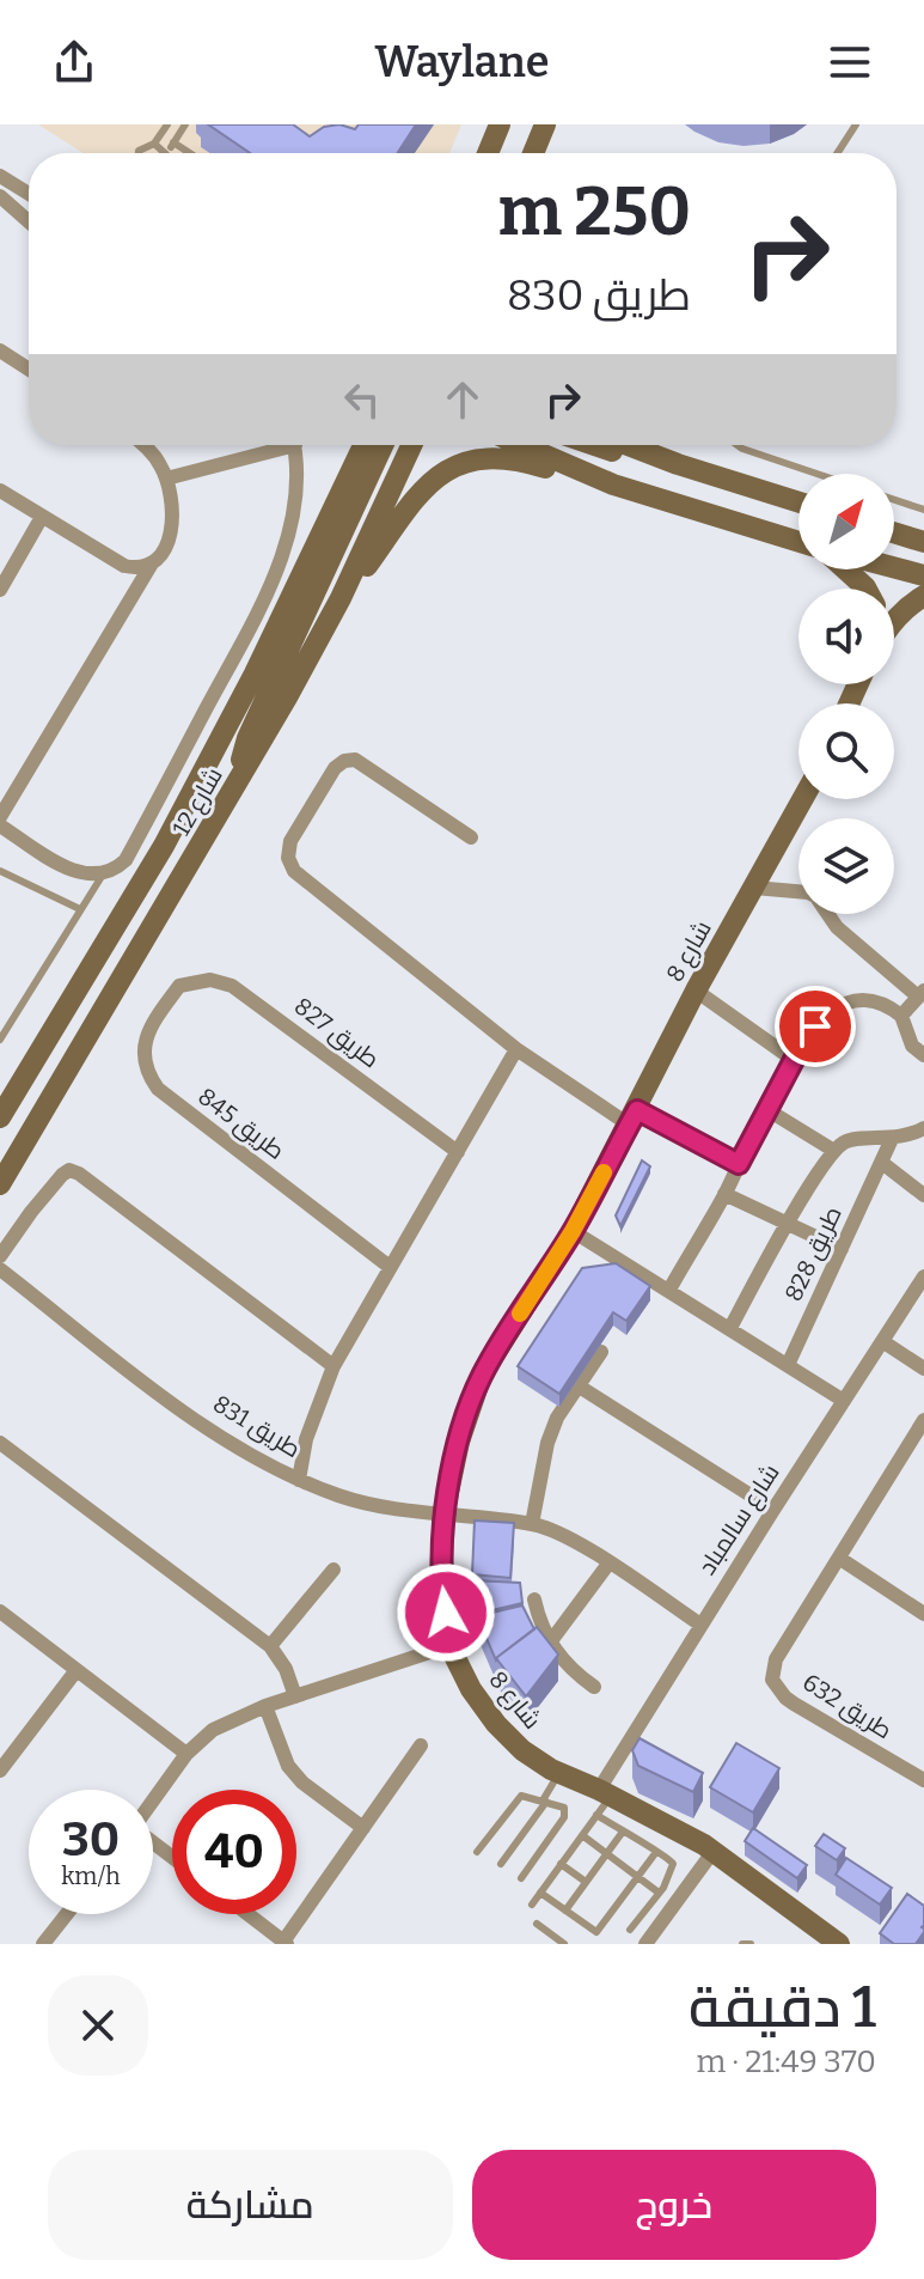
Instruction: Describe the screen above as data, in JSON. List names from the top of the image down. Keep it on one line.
{"streets":{"street":["شارع 12","شارع 8","طريق 827","طريق 845","طريق 828","طريق 831","شارع سالمباد","طريق 632"]},"crossings":[["شارع 8","طريق 831"],["شارع 8","شارع سالمباد"],["طريق 827","طريق 845"],["طريق 831","شارع سالمباد"]],"north":"top right","page":{"header":"Waylane","turn":["250 m","طريق 830"],"speed":"30 km/h","limit":"40","heading":["1 دقيقة","370 m · 21:49"],"buttons":["خروج","مشاركة"]}}
